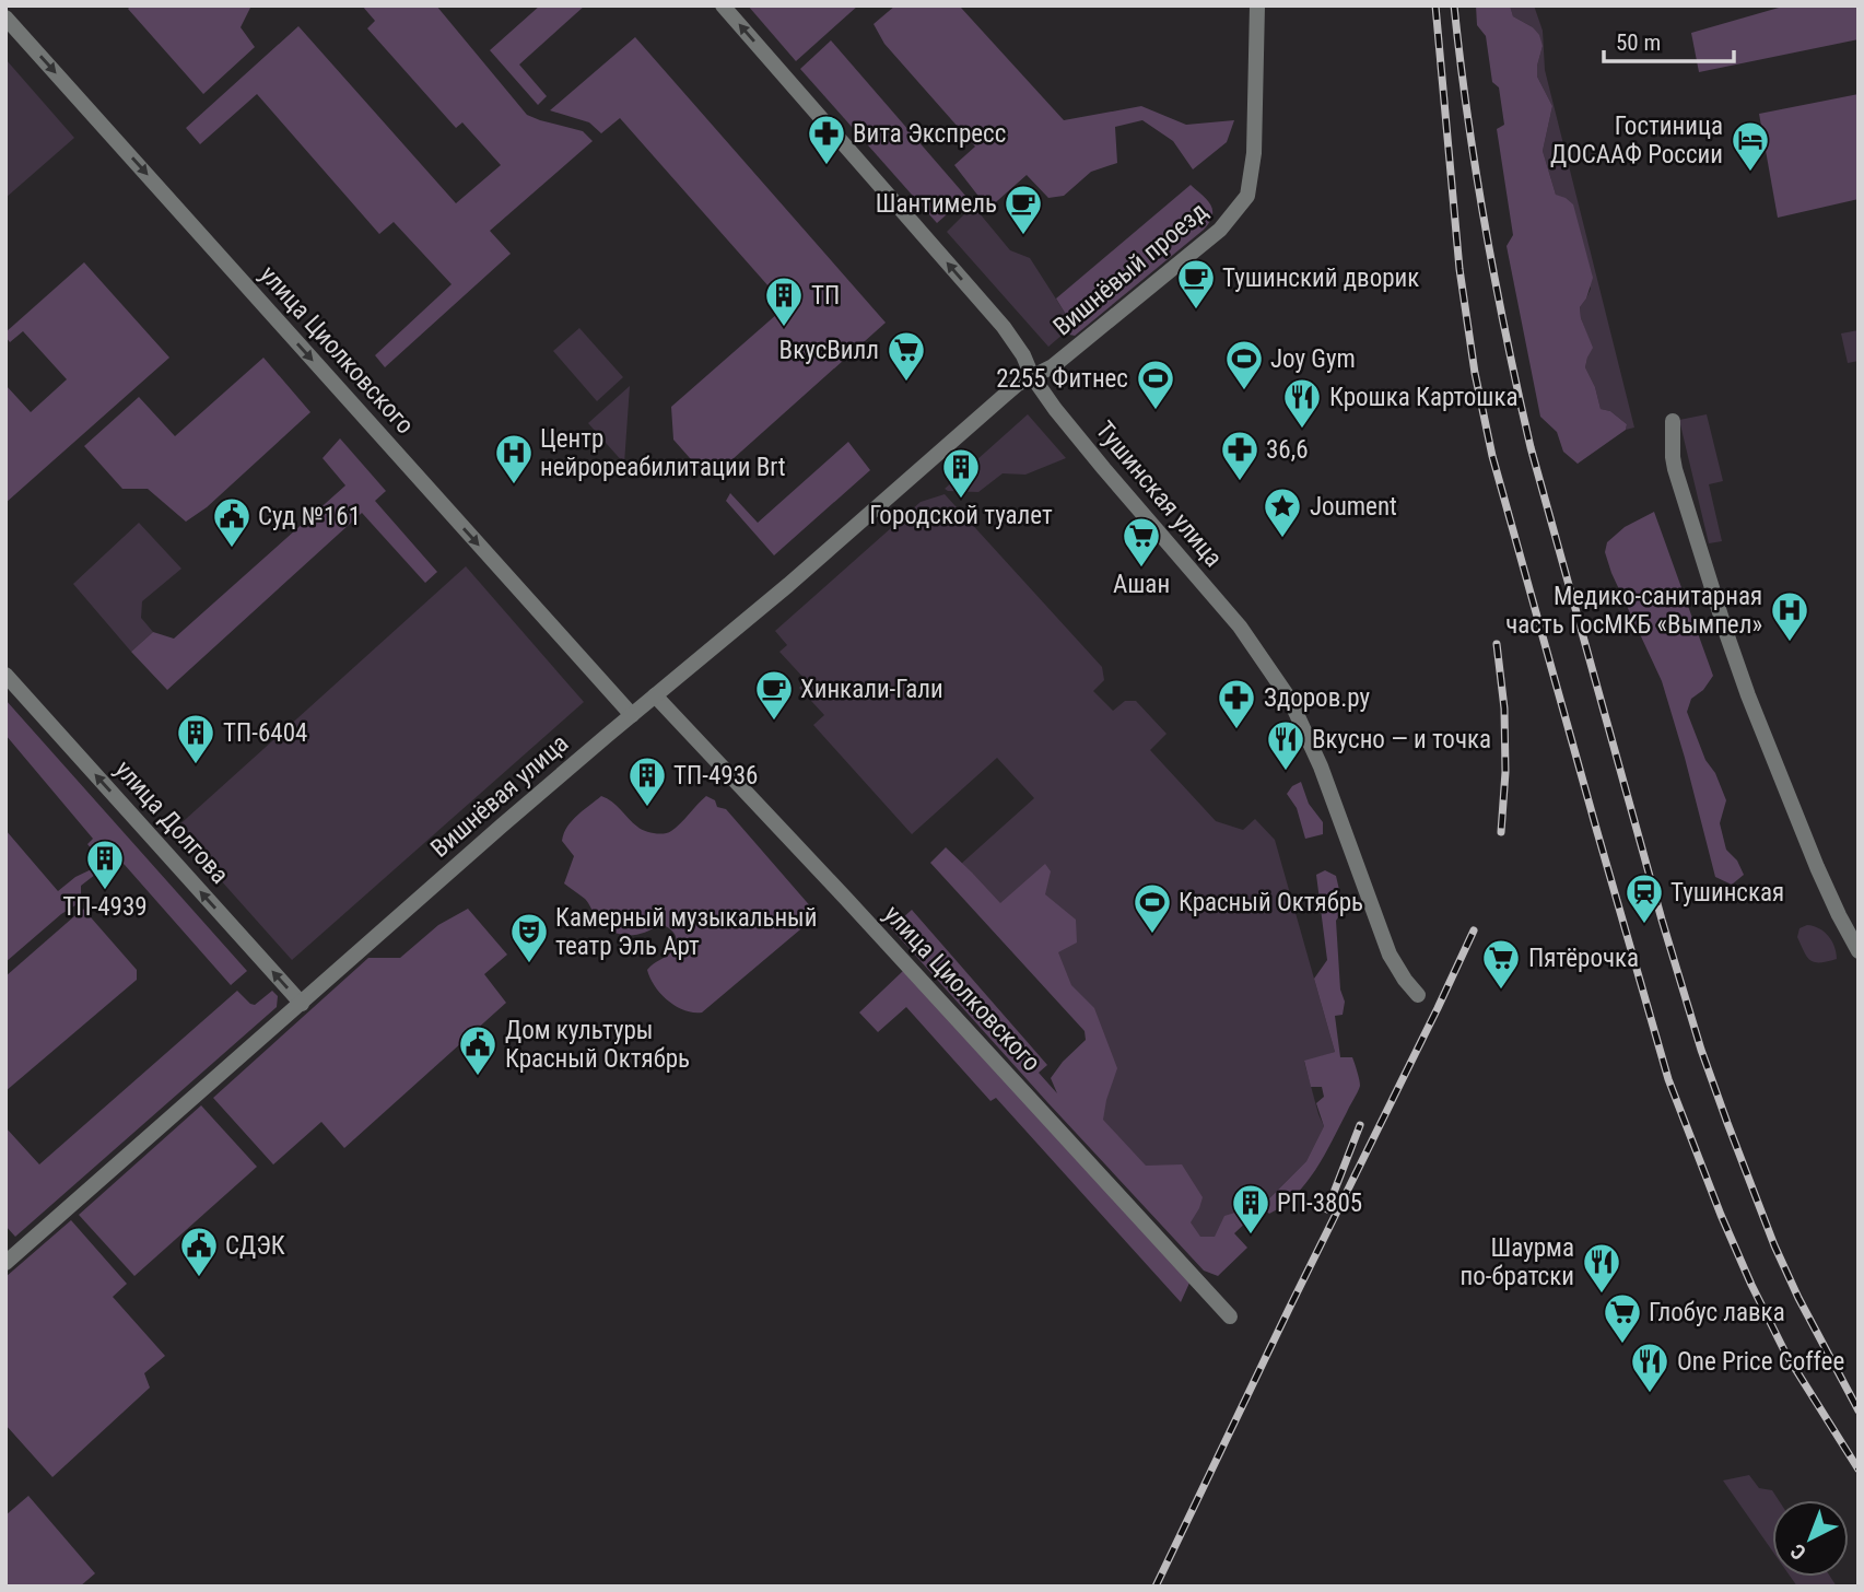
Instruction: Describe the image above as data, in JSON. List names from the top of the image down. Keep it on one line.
{"streets":{"street":["Вишнёвый проезд","улица Циолковского","Тушинская улица","Вишнёвая улица","улица Долгова"]},"crossings":[["Вишнёвый проезд","Тушинская улица"],["Вишнёвый проезд","Вишнёвая улица"],["улица Циолковского","Вишнёвая улица"],["Тушинская улица","Вишнёвая улица"],["Вишнёвая улица","улица Долгова"]],"one_way":["улица Циолковского","Тушинская улица","улица Долгова"],"places":{"pharmacy":["Вита Экспресс","36,6","Здоров.ру"],"hotel":["Гостиница ДОСААФ России"],"cafe":["Шантимель","Тушинский дворик","Хинкали-Гали"],"building":["ТП","Городской туалет","ТП-6404","ТП-4936","ТП-4939","РП-3805"],"supermarket":["ВкусВилл","Ашан","Пятёрочка","Глобус лавка"],"sports":["Joy Gym","2255 Фитнес","Красный Октябрь"],"restaurant":["Крошка Картошка","Вкусно — и точка","Шаурма по-братски","One Price Coffee"],"hospital":["Центр нейрореабилитации Brt","Медико-санитарная часть ГосМКБ «Вымпел»"],"place":["Joument"],"public building":["Суд №161","Дом культуры Красный Октябрь","СДЭК"],"station":["Тушинская"],"theatre":["Камерный музыкальный театр Эль Арт"]},"scale_bar":"50 m","north":"bottom left"}
